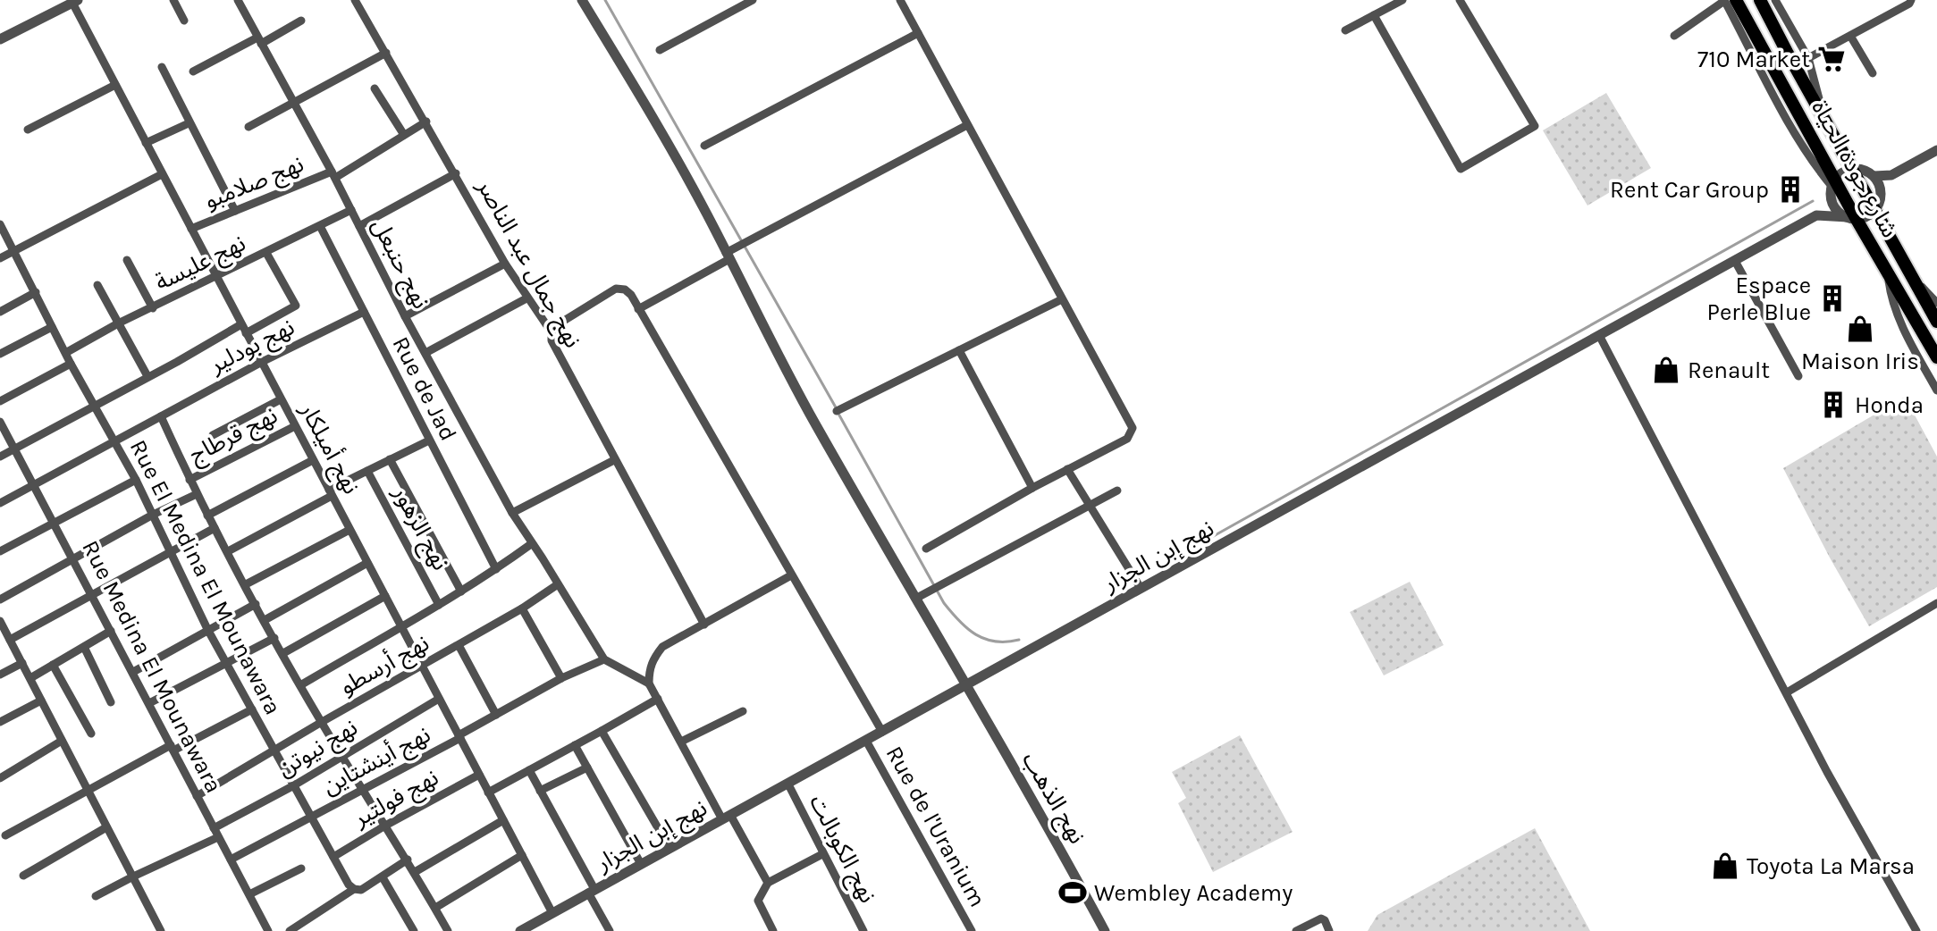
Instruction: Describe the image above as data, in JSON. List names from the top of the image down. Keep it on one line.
{"streets":{"highway":["شارع جودة الحياة"],"street":["نهج صلامبو","نهج عليسة","نهج حنبعل","نهج جمال عبد الناصر","نهج بودلير","Rue de Jad","نهج قرطاج","نهج أميلكار","نهج الزهور","نهج إبن الجزار","Rue El Medina El Mounawara","نهج أرسطو","Rue Medina El Mounawara","نهج نيوتن","نهج أينشتاين","نهج فولتير","نهج الذهب","Rue de l'Uranium","نهج الكوبالت"]},"crossings":[["نهج صلامبو","نهج حنبعل"],["نهج صلامبو","نهج جمال عبد الناصر"],["نهج صلامبو","نهج أميلكار"],["نهج عليسة","نهج حنبعل"],["نهج عليسة","Rue de Jad"],["نهج عليسة","نهج أميلكار"],["نهج عليسة","Rue El Medina El Mounawara"],["نهج حنبعل","نهج أرسطو"],["نهج حنبعل","نهج أينشتاين"],["نهج بودلير","Rue de Jad"],["نهج بودلير","نهج أميلكار"],["نهج بودلير","Rue El Medina El Mounawara"],["نهج بودلير","Rue Medina El Mounawara"],["نهج قرطاج","نهج أميلكار"],["نهج أميلكار","نهج إبن الجزار"],["نهج أميلكار","نهج أرسطو"],["نهج أميلكار","نهج نيوتن"],["نهج أميلكار","نهج أينشتاين"],["نهج أميلكار","نهج فولتير"],["نهج إبن الجزار","نهج الذهب"],["نهج إبن الجزار","Rue de l'Uranium"],["نهج إبن الجزار","نهج الكوبالت"],["Rue El Medina El Mounawara","نهج أرسطو"],["Rue El Medina El Mounawara","نهج نيوتن"],["Rue El Medina El Mounawara","نهج أينشتاين"],["Rue El Medina El Mounawara","نهج فولتير"],["نهج أرسطو","Rue Medina El Mounawara"],["Rue Medina El Mounawara","نهج نيوتن"],["Rue Medina El Mounawara","نهج أينشتاين"]],"places":{"supermarket":["710 Market"],"building":["Rent Car Group","Espace Perle Blue","Honda"],"shop":["Maison Iris","Renault","Toyota La Marsa"],"sports":["Wembley Academy"]}}
